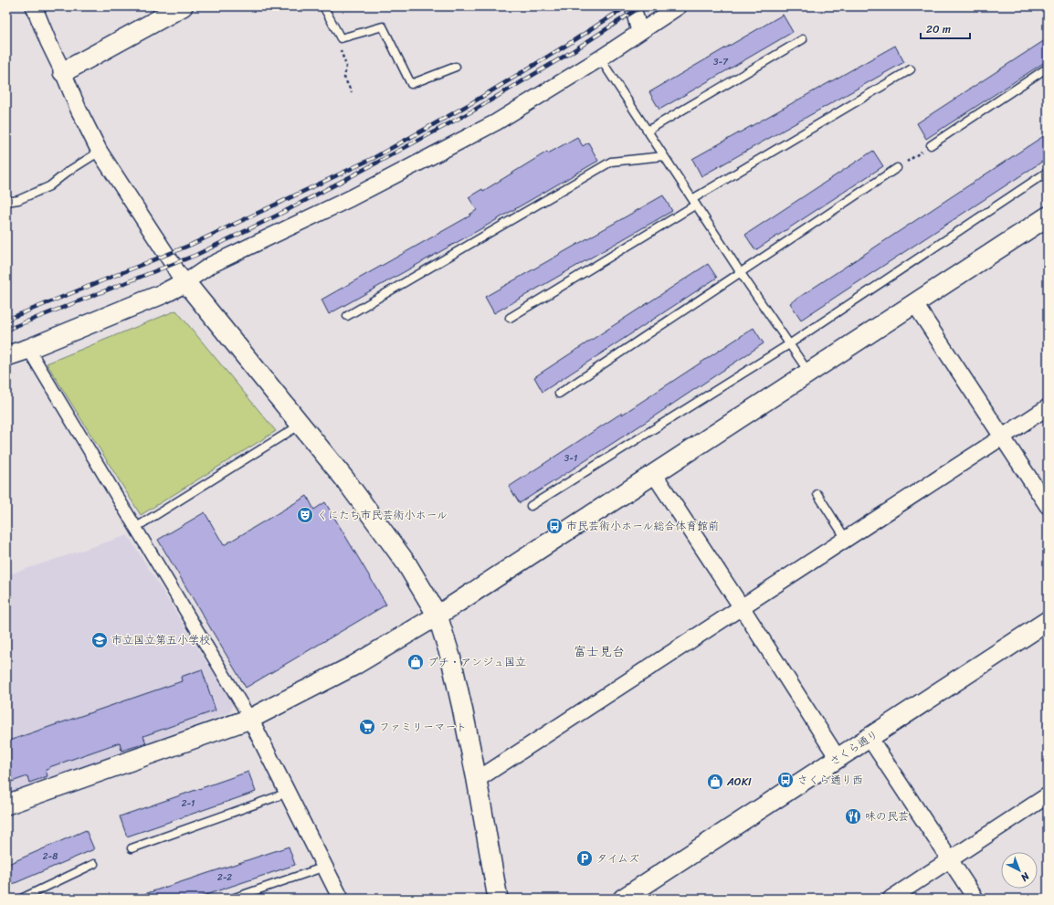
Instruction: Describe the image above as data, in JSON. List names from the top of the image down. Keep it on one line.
{"streets":{"street":["さくら通り"]},"districts":["富士見台"],"places":{"theatre":["くにたち市民芸術小ホール"],"bus stop":["市民芸術小ホール総合体育館前","さくら通り西"],"school or university":["市立国立第五小学校"],"shop":["プチ・アンジュ国立","AOKI"],"supermarket":["ファミリーマート"],"restaurant":["味の民芸"],"parking":["タイムズ"]},"house_numbers":["3-7","3-1","2-1","2-8","2-2"],"scale_bar":"20 m","north":"bottom right"}
